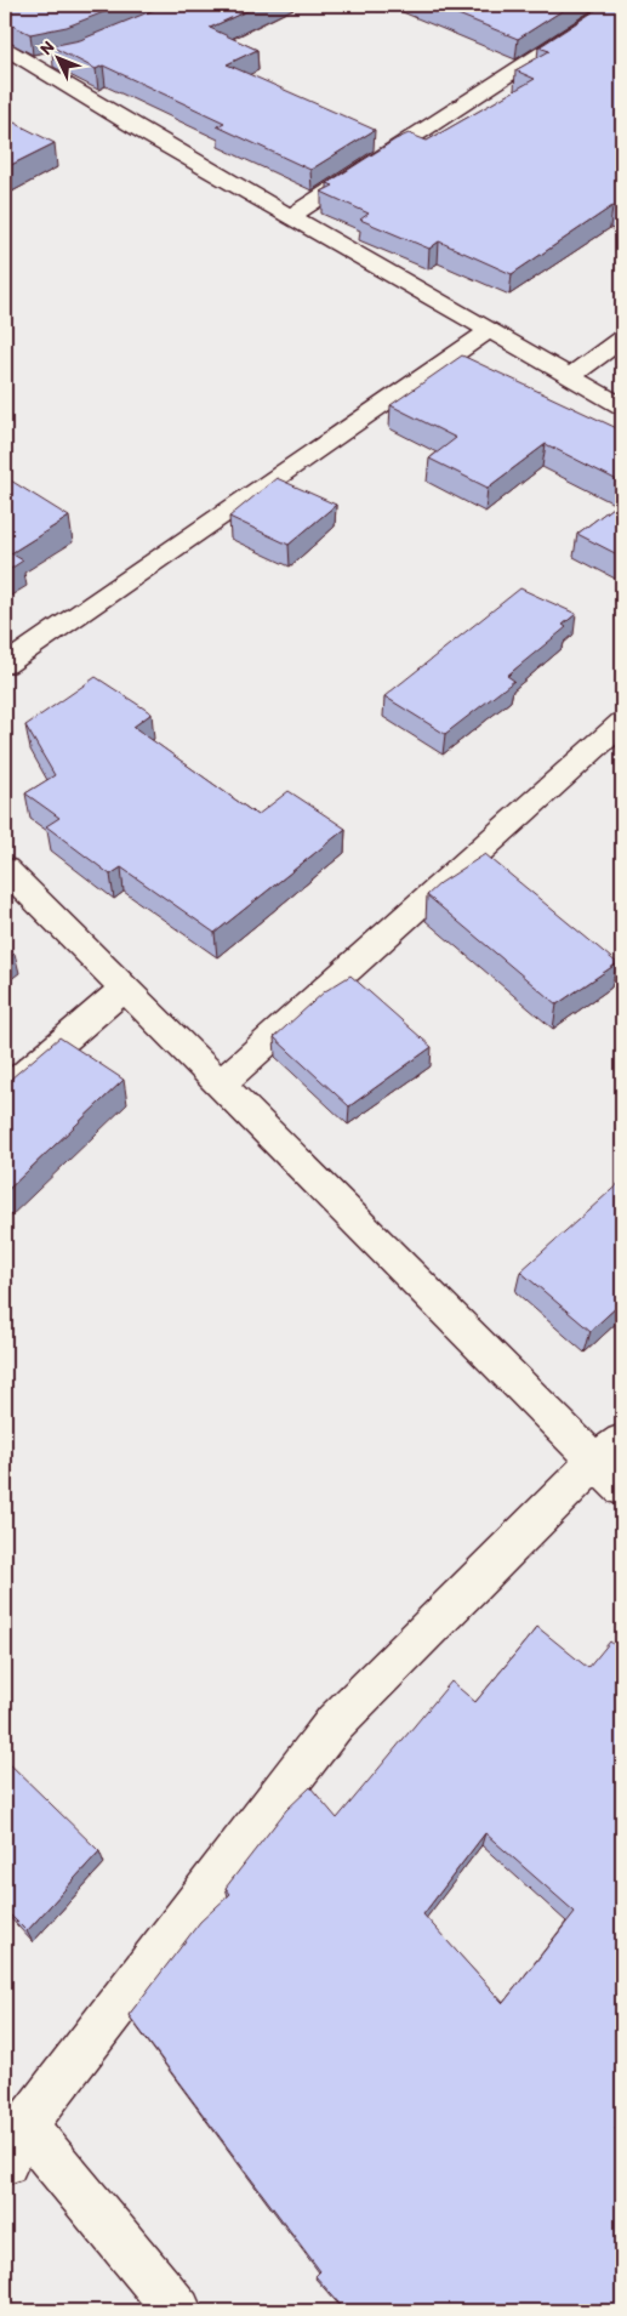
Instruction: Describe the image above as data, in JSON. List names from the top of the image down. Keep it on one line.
{"north":"top left"}
